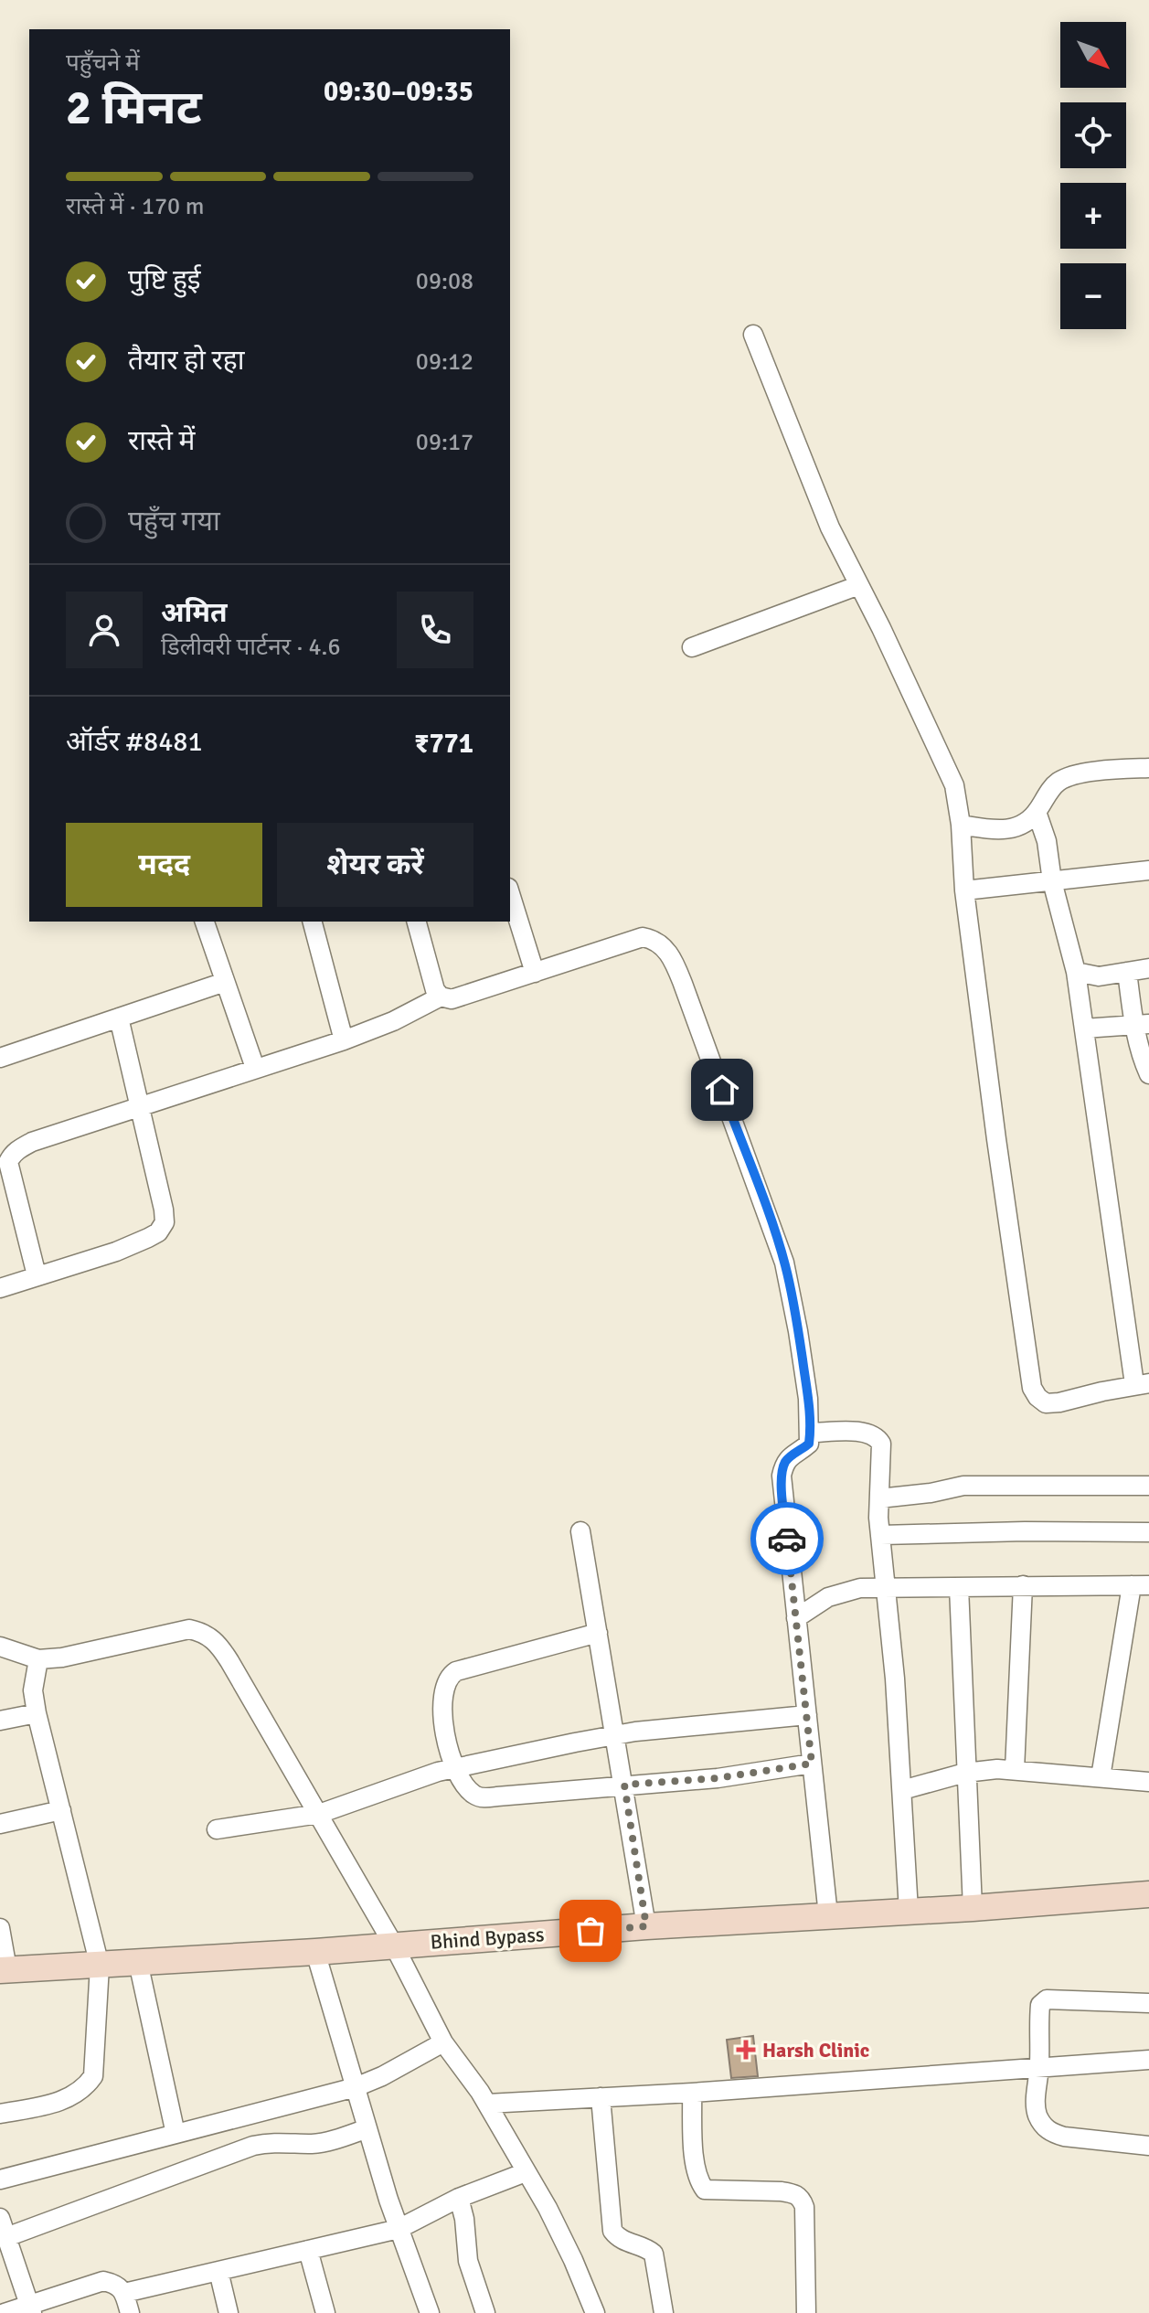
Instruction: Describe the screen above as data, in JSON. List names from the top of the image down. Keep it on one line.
{"streets":{"street":["Bhind Bypass"]},"places":{"health":["Harsh Clinic"]},"north":"bottom right","page":{"map_buttons":["+","−"],"heading":["2 मिनट","पहुँचने में","09:30–09:35"],"panel":["अमित","डिलीवरी पार्टनर · 4.6","ऑर्डर #8481","₹771"],"bar":"रास्ते में · 170 m","list":[["पुष्टि हुई","09:08"],["तैयार हो रहा","09:12"],["रास्ते में","09:17"],"पहुँच गया"],"buttons":["मदद","शेयर करें"]}}
